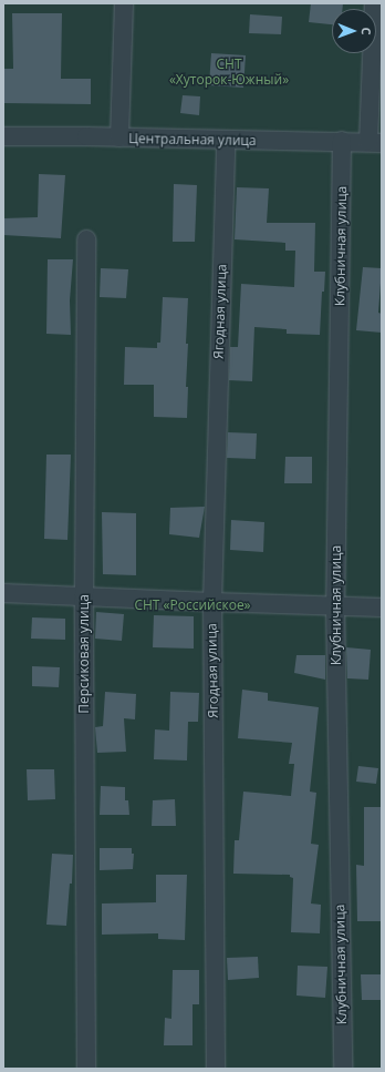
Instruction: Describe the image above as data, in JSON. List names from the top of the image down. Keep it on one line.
{"streets":{"street":["Центральная улица","Клубничная улица","Ягодная улица","Персиковая улица"]},"crossings":[["Центральная улица","Клубничная улица"],["Центральная улица","Ягодная улица"]],"parks":["СНТ «Хуторок-Южный»","СНТ «Российское»"],"north":"right"}
